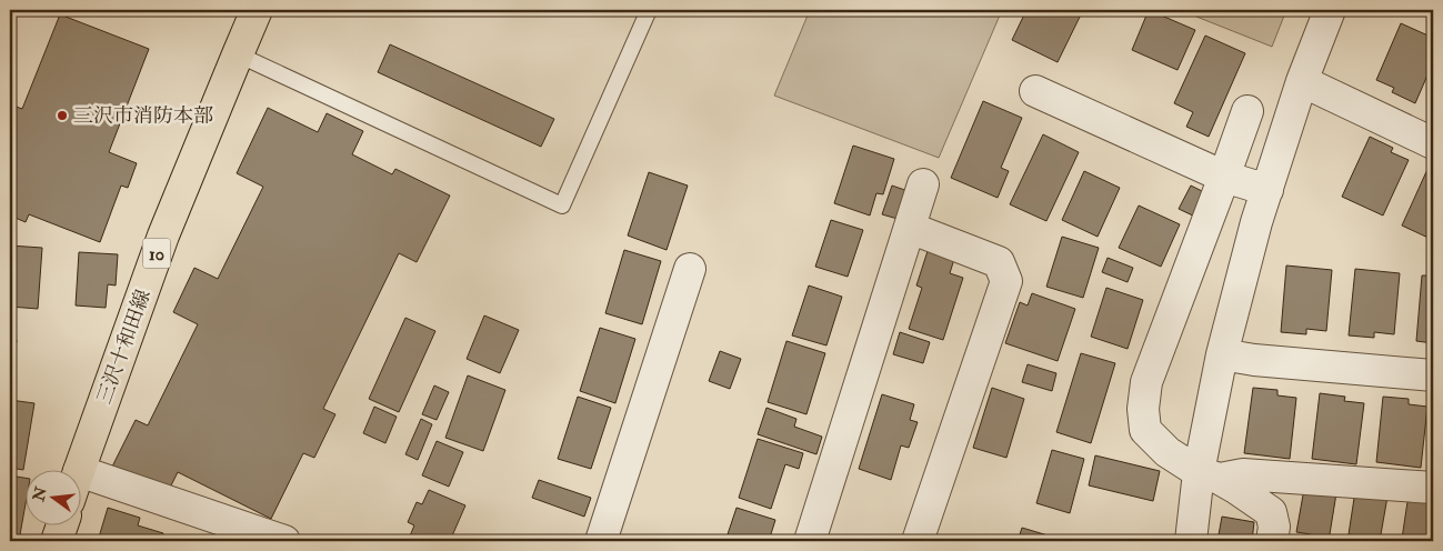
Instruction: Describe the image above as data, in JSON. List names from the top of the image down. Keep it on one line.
{"streets":{"main road":["10","三沢十和田線"]},"places":["三沢市消防本部"],"north":"left"}
